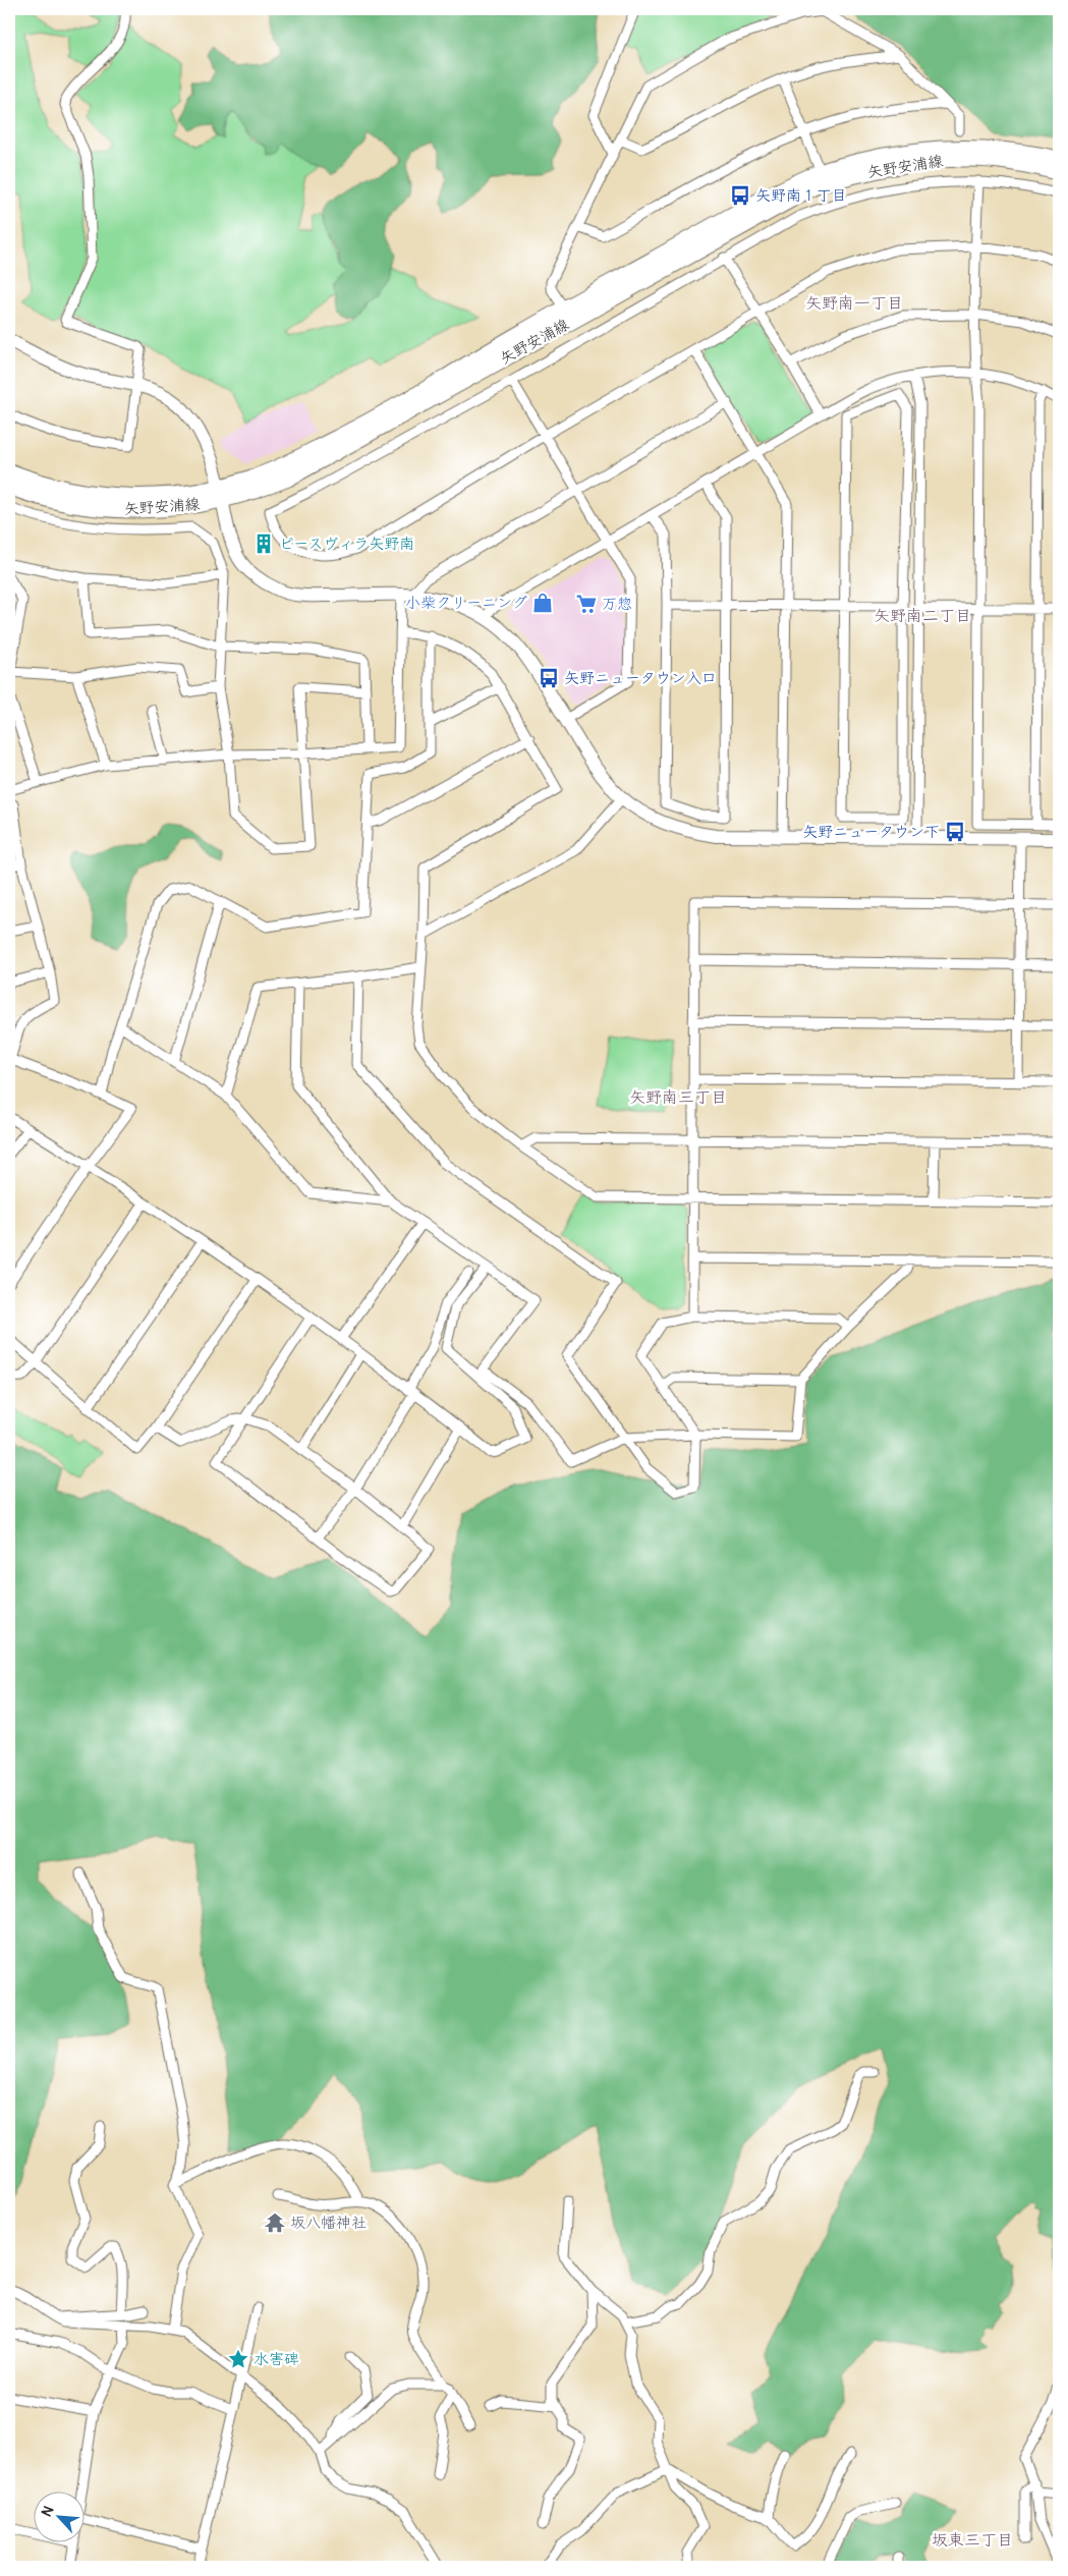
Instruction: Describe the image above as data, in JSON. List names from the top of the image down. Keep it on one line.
{"streets":{"main road":["矢野安浦線"]},"districts":["矢野南一丁目","矢野南二丁目","矢野南三丁目","坂東三丁目"],"places":{"bus stop":["矢野南１丁目","矢野ニュータウン入口","矢野ニュータウン下"],"building":["ピースヴィラ矢野南"],"shop":["小柴クリーニング"],"supermarket":["万惣"],"temple":["坂八幡神社"],"place":["水害碑"]},"north":"top left"}
